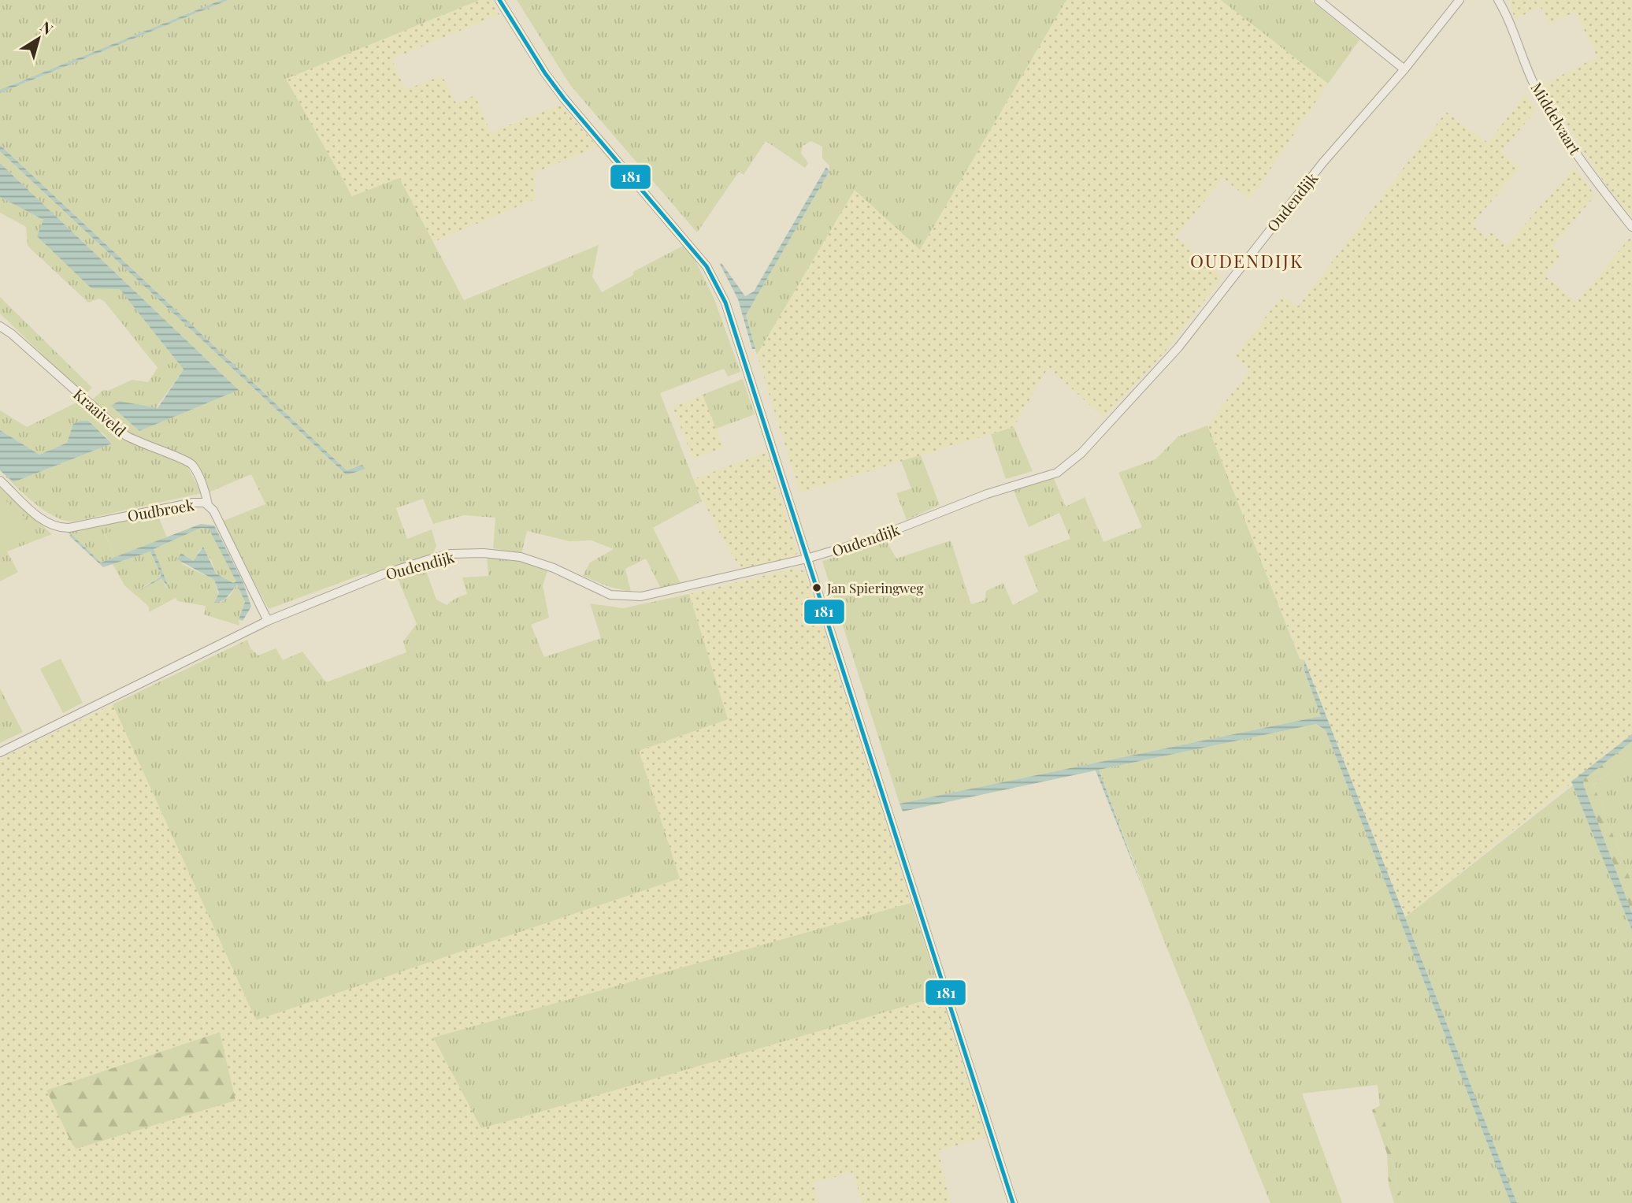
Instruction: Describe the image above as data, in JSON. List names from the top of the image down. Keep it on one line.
{"streets":{"street":["Middelvaart","Oudendijk","Kraaiveld","Oudbroek"]},"crossings":[["Oudendijk","Oudbroek"],["Kraaiveld","Oudbroek"]],"districts":["OUDENDIJK"],"places":["Jan Spieringweg"],"lines":["transit line 181"],"north":"top right"}
